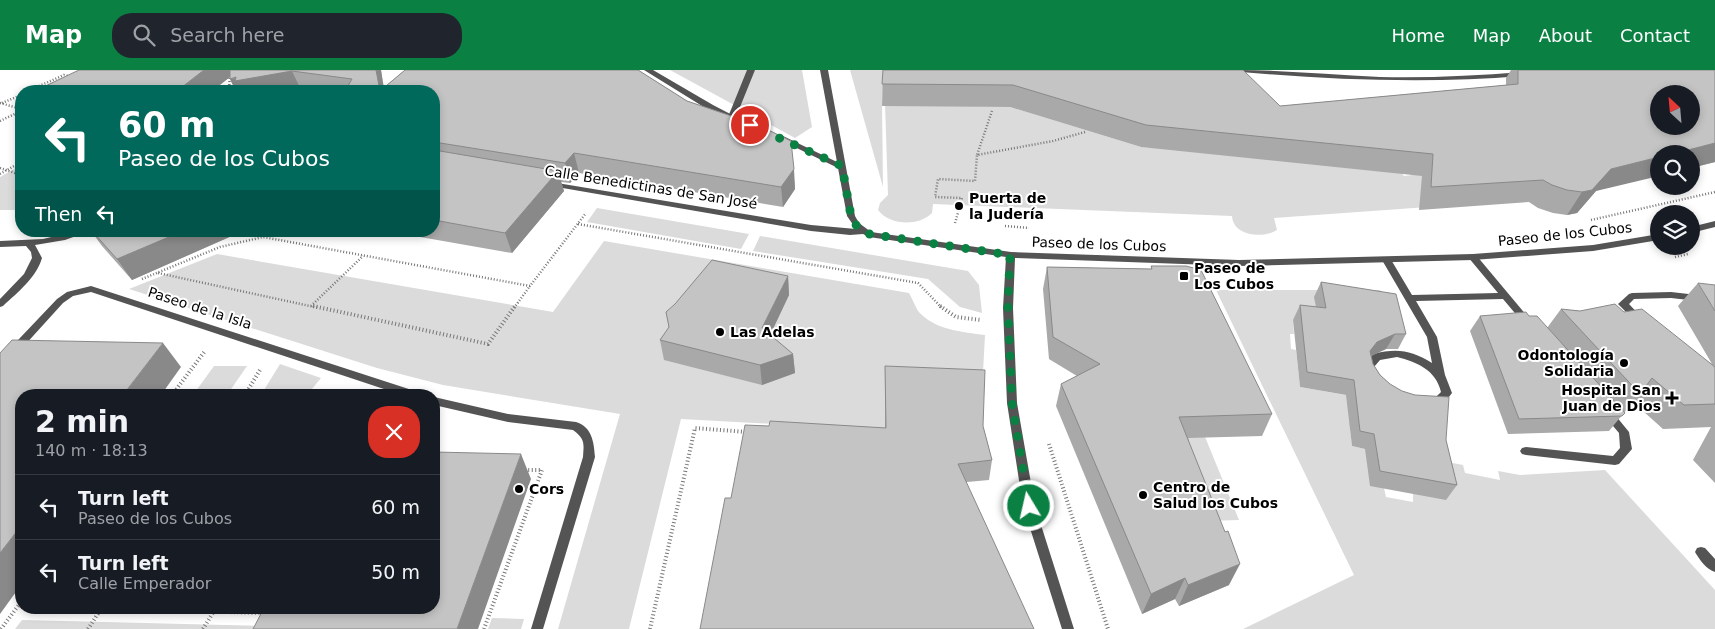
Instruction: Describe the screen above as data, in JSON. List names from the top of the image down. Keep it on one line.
{"streets":{"street":["Calle Benedictinas de San José","Paseo de los Cubos","Paseo de la Isla"]},"crossings":[["Calle Benedictinas de San José","Paseo de los Cubos"]],"places":{"other":["Puerta de la Judería","Las Adelas","Odontología Solidaria","Cors","Centro de Salud los Cubos"],"transit":["Paseo de Los Cubos"],"health":["Hospital San Juan de Dios"]},"north":"top left","page":{"header":"Map","search":"Search here","nav":["Home","Map","About","Contact"],"turn":["60 m","Paseo de los Cubos"],"then":"Then","heading":["2 min","140 m · 18:13"],"list":[{"name":"Turn left","note":"Paseo de los Cubos","value":"60 m"},{"name":"Turn left","note":"Calle Emperador","value":"50 m"}]}}
